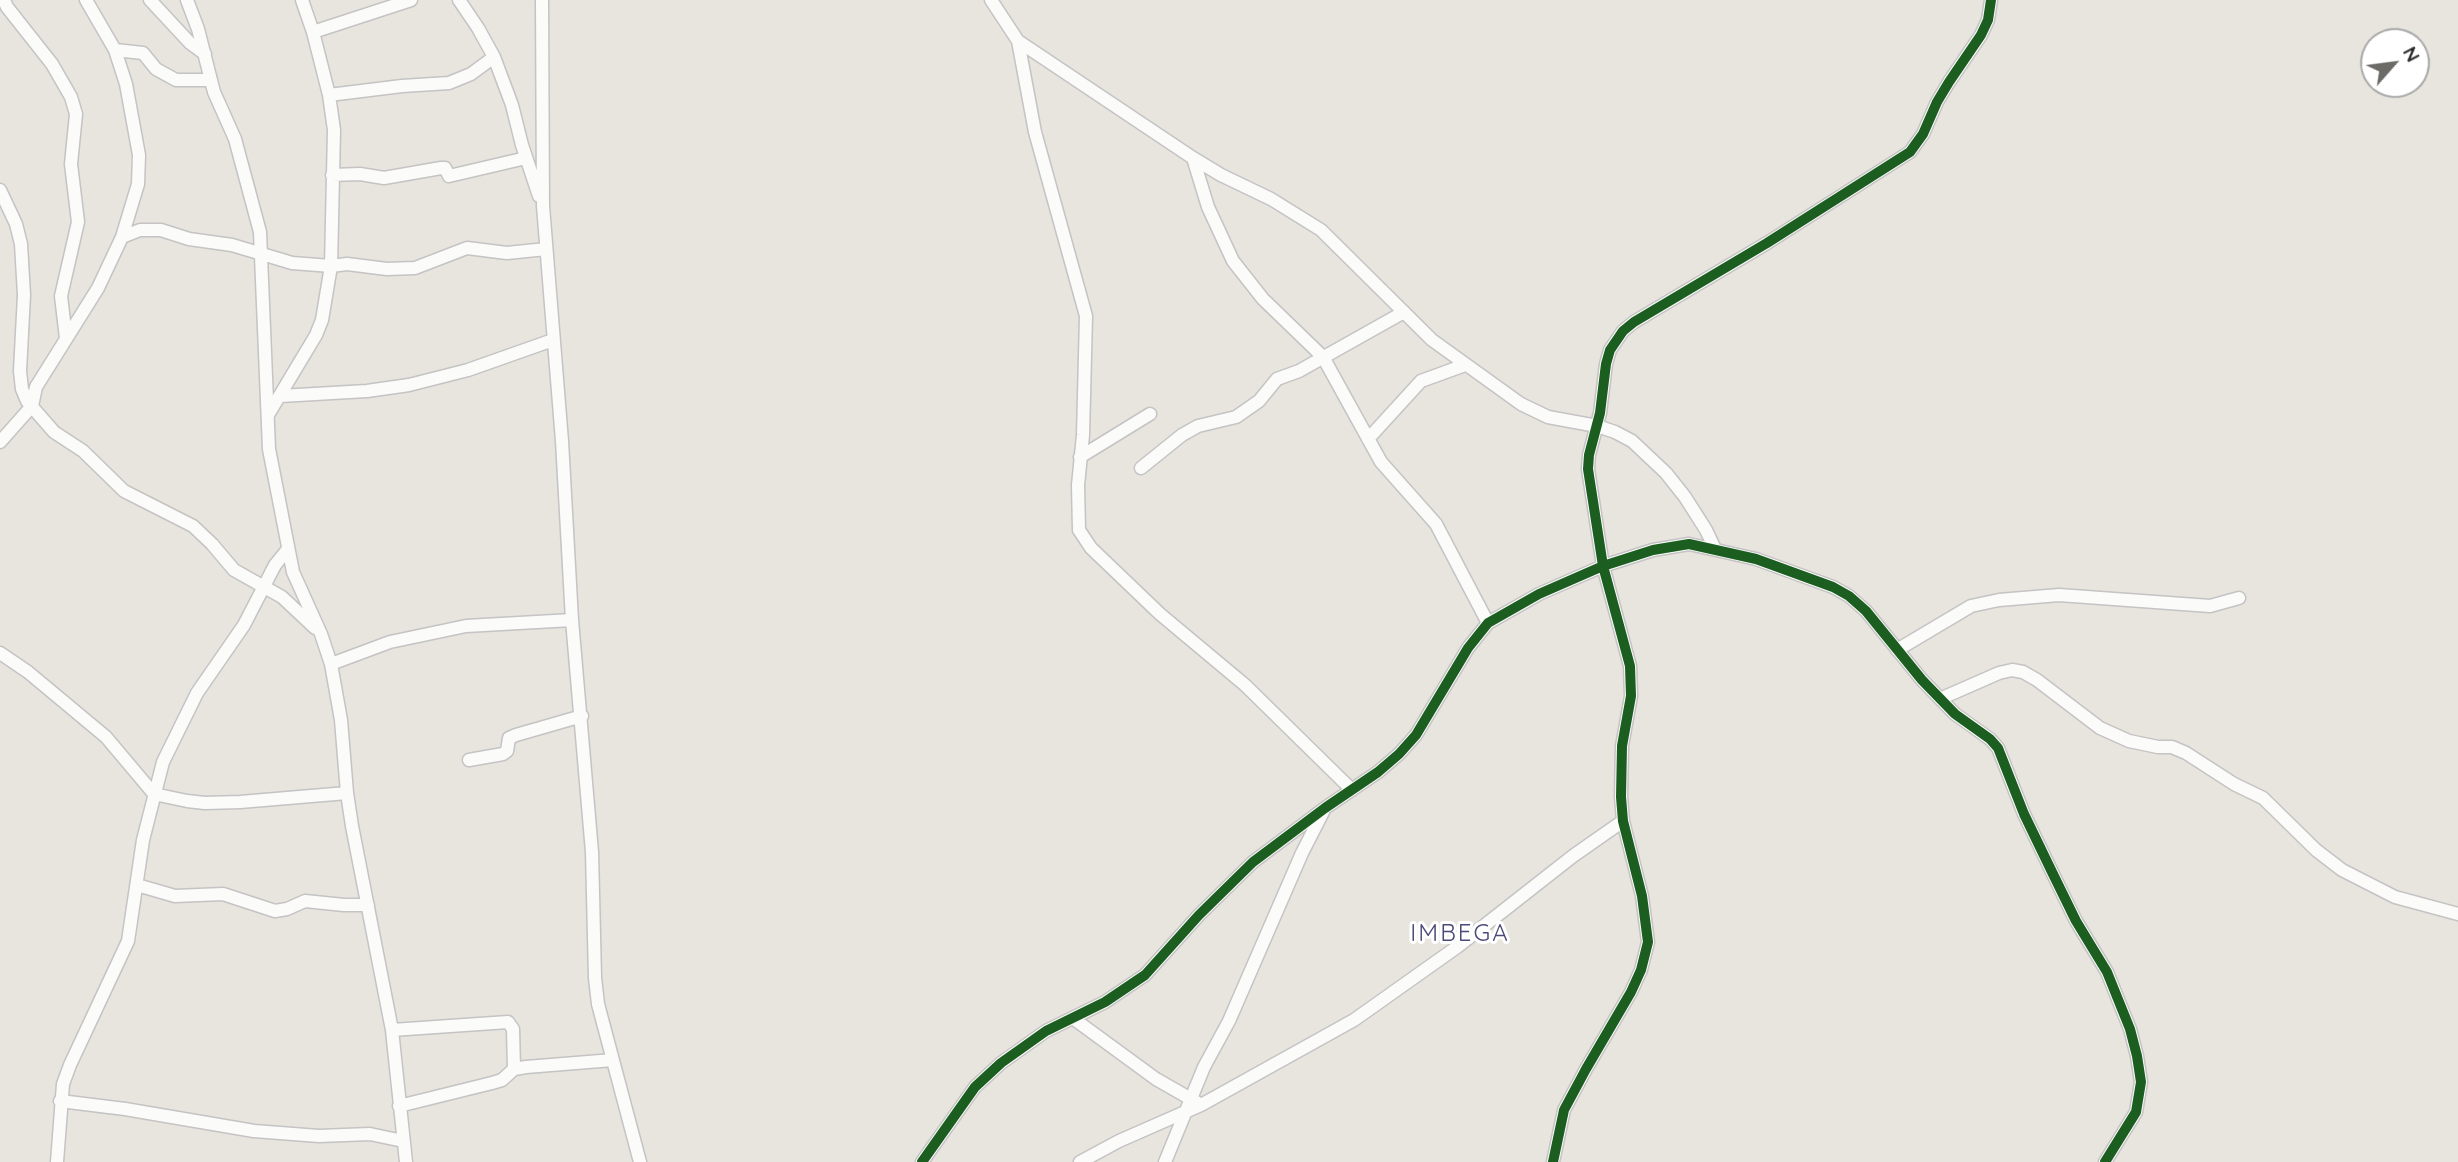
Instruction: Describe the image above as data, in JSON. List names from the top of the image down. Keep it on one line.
{"districts":["IMBEGA"],"north":"top right"}
